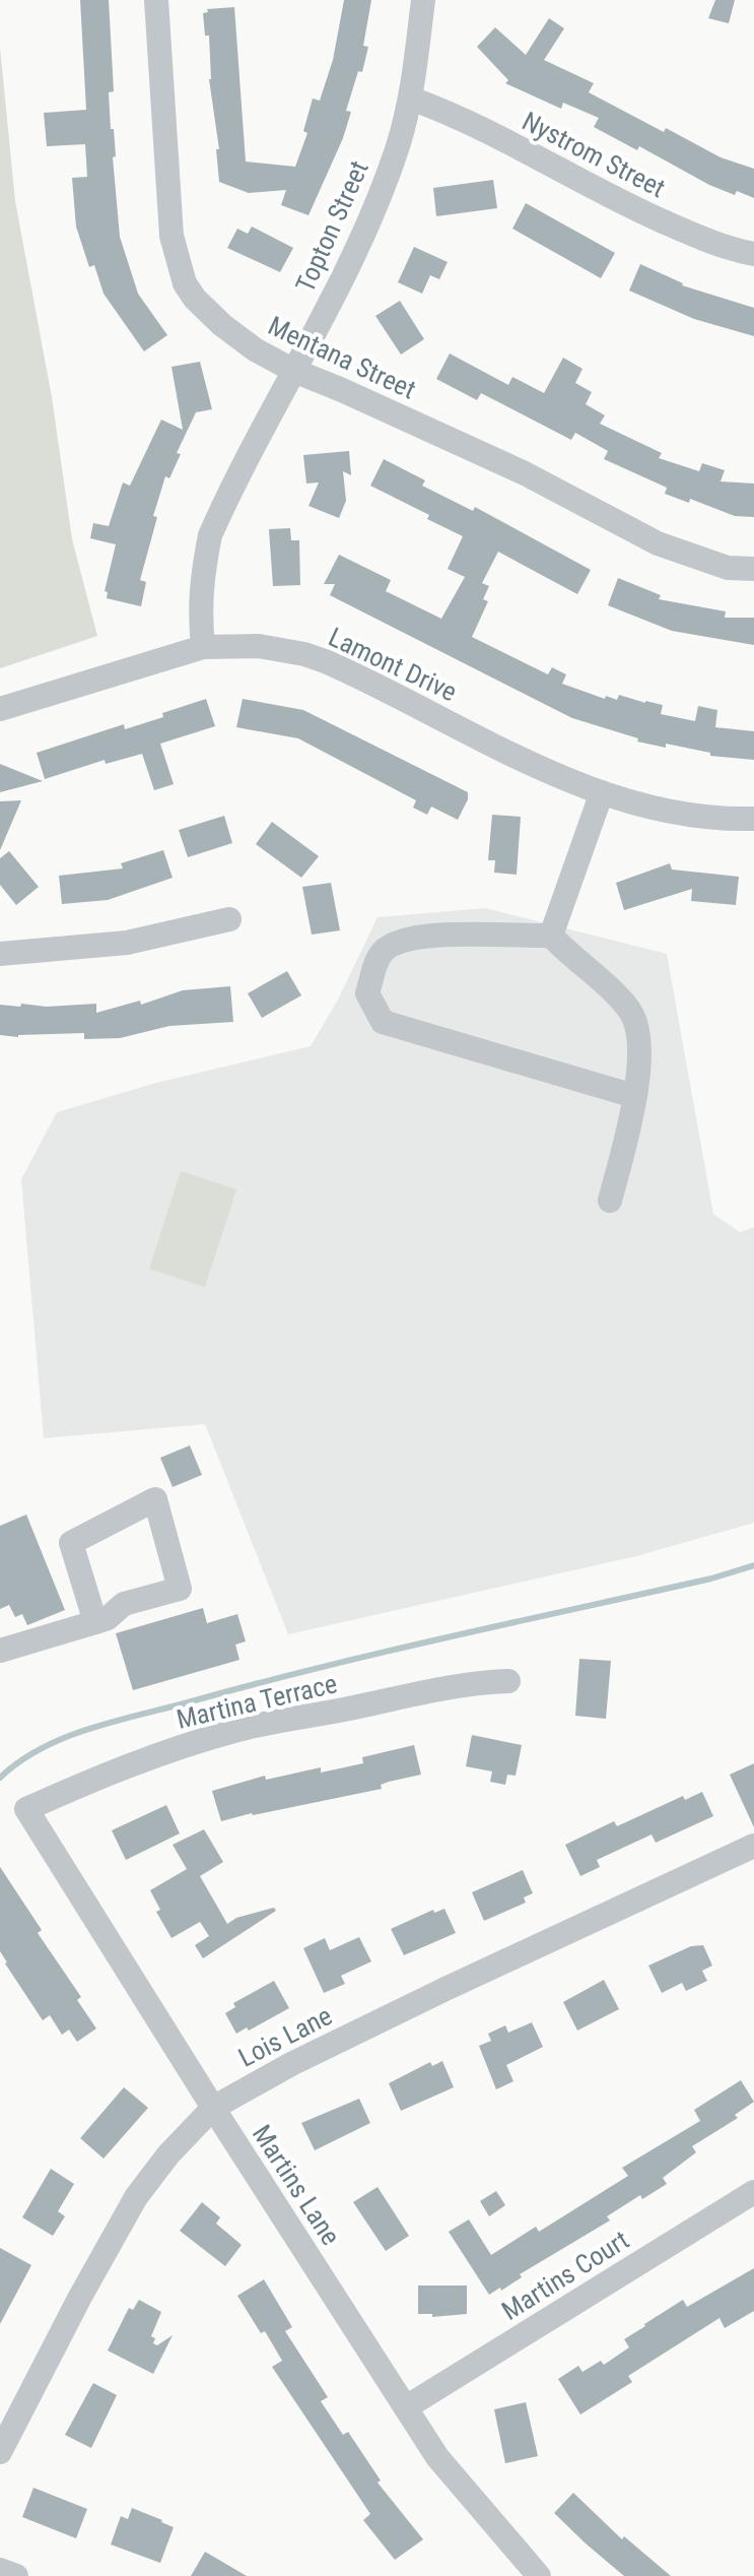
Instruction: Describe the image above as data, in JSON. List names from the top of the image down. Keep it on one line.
{"streets":{"street":["Nystrom Street","Topton Street","Mentana Street","Lamont Drive","Martina Terrace","Lois Lane","Martins Lane","Martins Court"]},"crossings":[["Nystrom Street","Topton Street"],["Topton Street","Mentana Street"],["Topton Street","Lamont Drive"],["Martina Terrace","Martins Lane"],["Lois Lane","Martins Lane"],["Martins Lane","Martins Court"]]}
